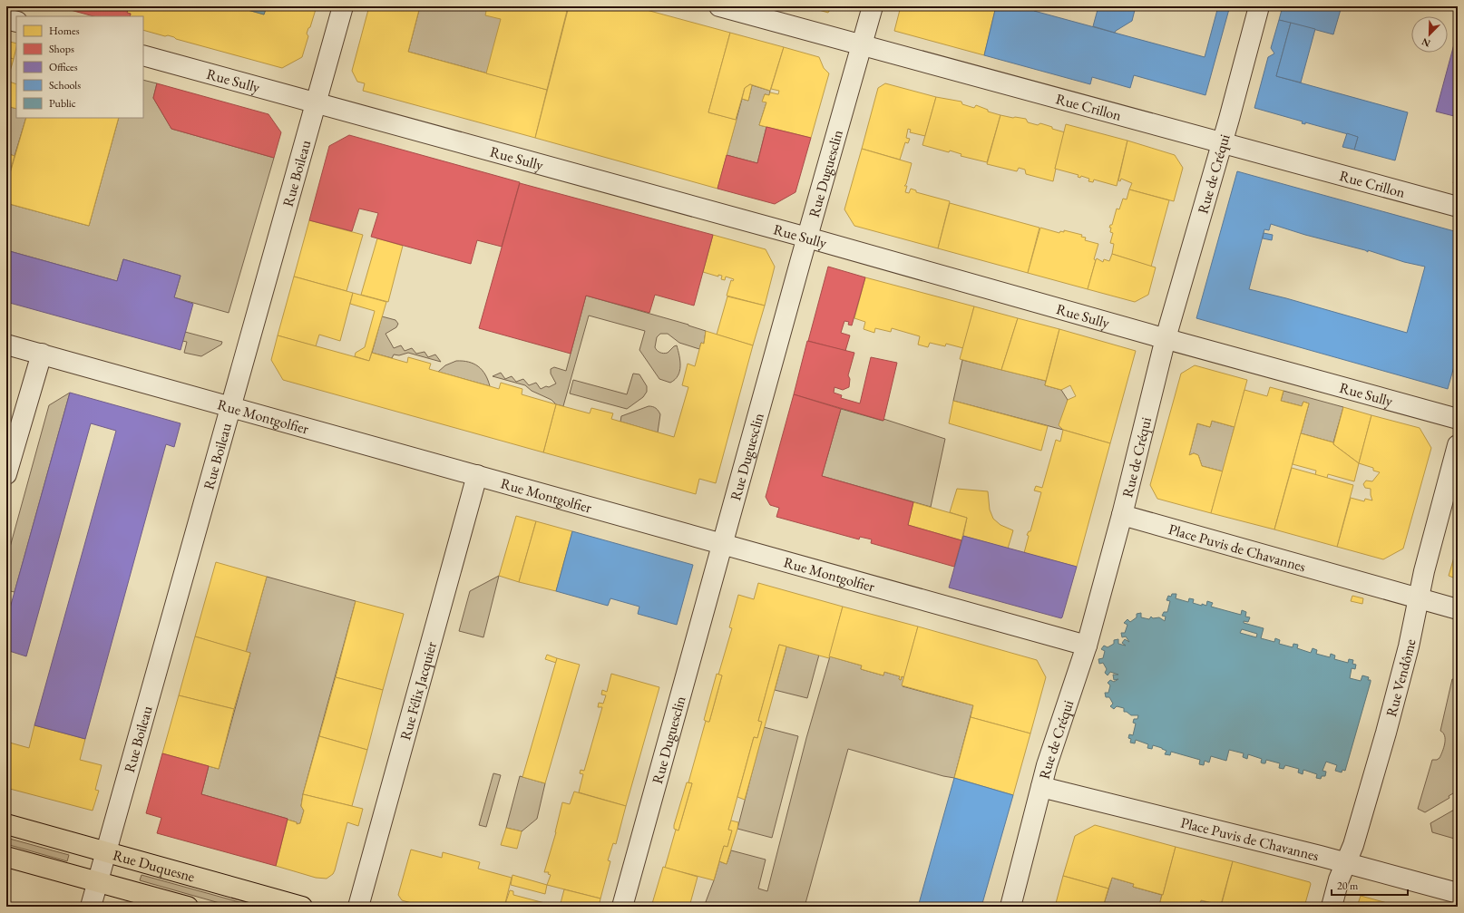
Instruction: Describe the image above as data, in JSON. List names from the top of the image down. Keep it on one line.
{"streets":{"main road":["Rue Duquesne"],"street":["Rue Sully","Rue Crillon","Rue Boileau","Rue Duguesclin","Rue de Créqui","Rue Montgolfier","Place Puvis de Chavannes","Rue Vendôme","Rue Félix Jacquier"]},"crossings":[["Rue Sully","Rue Boileau"],["Rue Sully","Rue Duguesclin"],["Rue Sully","Rue de Créqui"],["Rue Crillon","Rue Duguesclin"],["Rue Crillon","Rue de Créqui"],["Rue Boileau","Rue Montgolfier"],["Rue Boileau","Rue Duquesne"],["Rue Duguesclin","Rue Montgolfier"],["Rue de Créqui","Rue Montgolfier"],["Rue de Créqui","Place Puvis de Chavannes"],["Rue Montgolfier","Rue Félix Jacquier"],["Place Puvis de Chavannes","Rue Vendôme"]],"legend":["Homes","Shops","Offices","Schools","Public"],"scale_bar":"20 m","north":"bottom left"}
